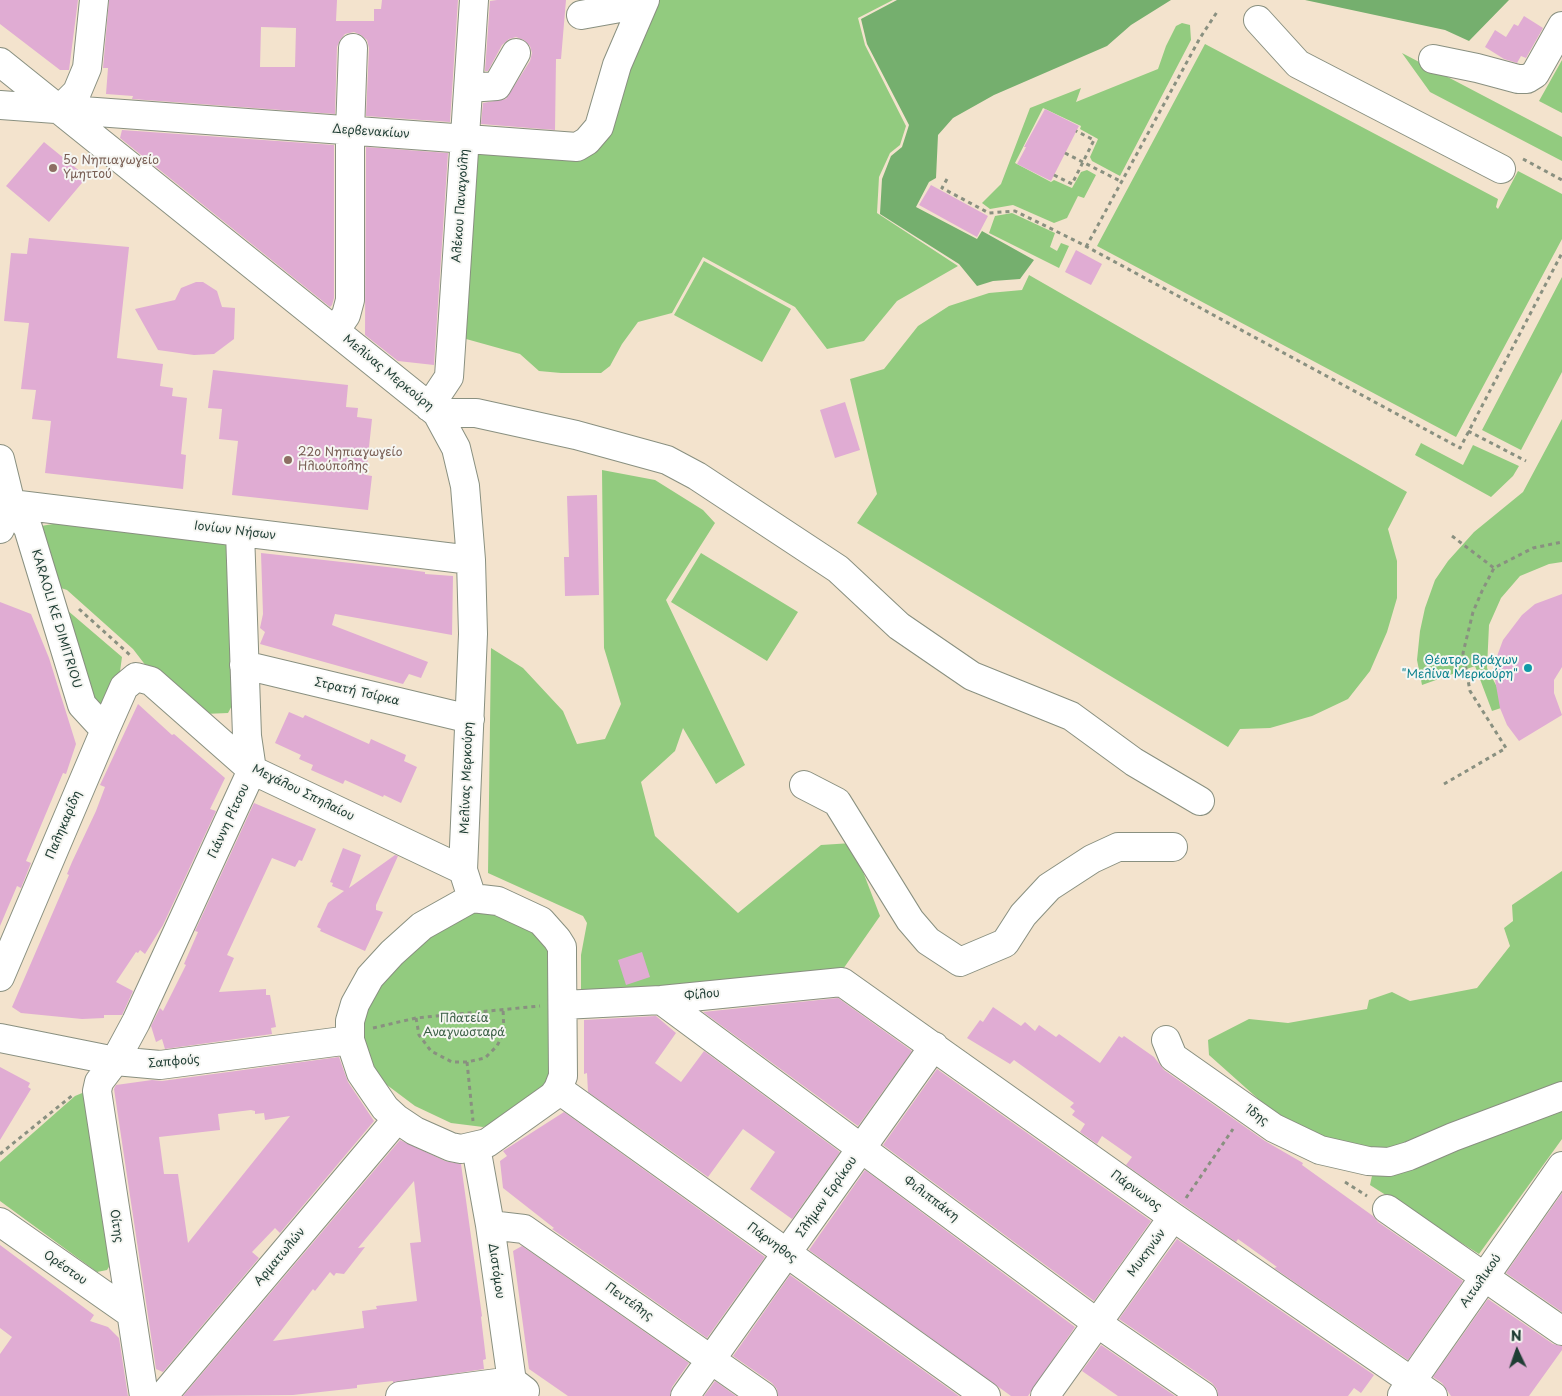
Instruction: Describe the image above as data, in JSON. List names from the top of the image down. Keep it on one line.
{"streets":{"street":["Δερβενακίων","Αλέκου Παναγούλη","Μελίνας Μερκούρη","Ιονίων Νήσων","KARAOLI KE DIMITRIOU","Στρατή Τσίρκα","Μεγάλου Σπηλαίου","Γιάννη Ρίτσου","Παληκαρίδη","Φίλου","Σαπφούς","Ίδης","Πάρνωνος","Σλήμαν Ερρίκου","Φιλιππάκη","Οίτης","Πάρνηθος","Μυκηνών","Αρματωλών","Ορέστου","Διστόμου","Αιτωλικού","Πεντέλης"]},"crossings":[["Δερβενακίων","Αλέκου Παναγούλη"],["Δερβενακίων","Μελίνας Μερκούρη"],["Αλέκου Παναγούλη","Μελίνας Μερκούρη"],["Μελίνας Μερκούρη","Ιονίων Νήσων"],["Μελίνας Μερκούρη","Στρατή Τσίρκα"],["Μελίνας Μερκούρη","Μεγάλου Σπηλαίου"],["Ιονίων Νήσων","KARAOLI KE DIMITRIOU"],["Ιονίων Νήσων","Γιάννη Ρίτσου"],["KARAOLI KE DIMITRIOU","Παληκαρίδη"],["Στρατή Τσίρκα","Γιάννη Ρίτσου"],["Μεγάλου Σπηλαίου","Γιάννη Ρίτσου"],["Μεγάλου Σπηλαίου","Παληκαρίδη"],["Γιάννη Ρίτσου","Σαπφούς"],["Φίλου","Πάρνωνος"],["Φίλου","Φιλιππάκη"],["Ίδης","Μυκηνών"],["Πάρνωνος","Σλήμαν Ερρίκου"],["Πάρνωνος","Μυκηνών"],["Πάρνωνος","Αιτωλικού"],["Σλήμαν Ερρίκου","Φιλιππάκη"],["Σλήμαν Ερρίκου","Πάρνηθος"],["Σλήμαν Ερρίκου","Πεντέλης"],["Φιλιππάκη","Μυκηνών"],["Οίτης","Ορέστου"],["Διστόμου","Πεντέλης"]],"parks":["Πλατεία Αναγνωσταρά"],"places":["5ο Νηπιαγωγείο Υμηττού","22ο Νηπιαγωγείο Ηλιούπολης","Θέατρο Βράχων \"Μελίνα Μερκούρη\""],"north":"top"}
